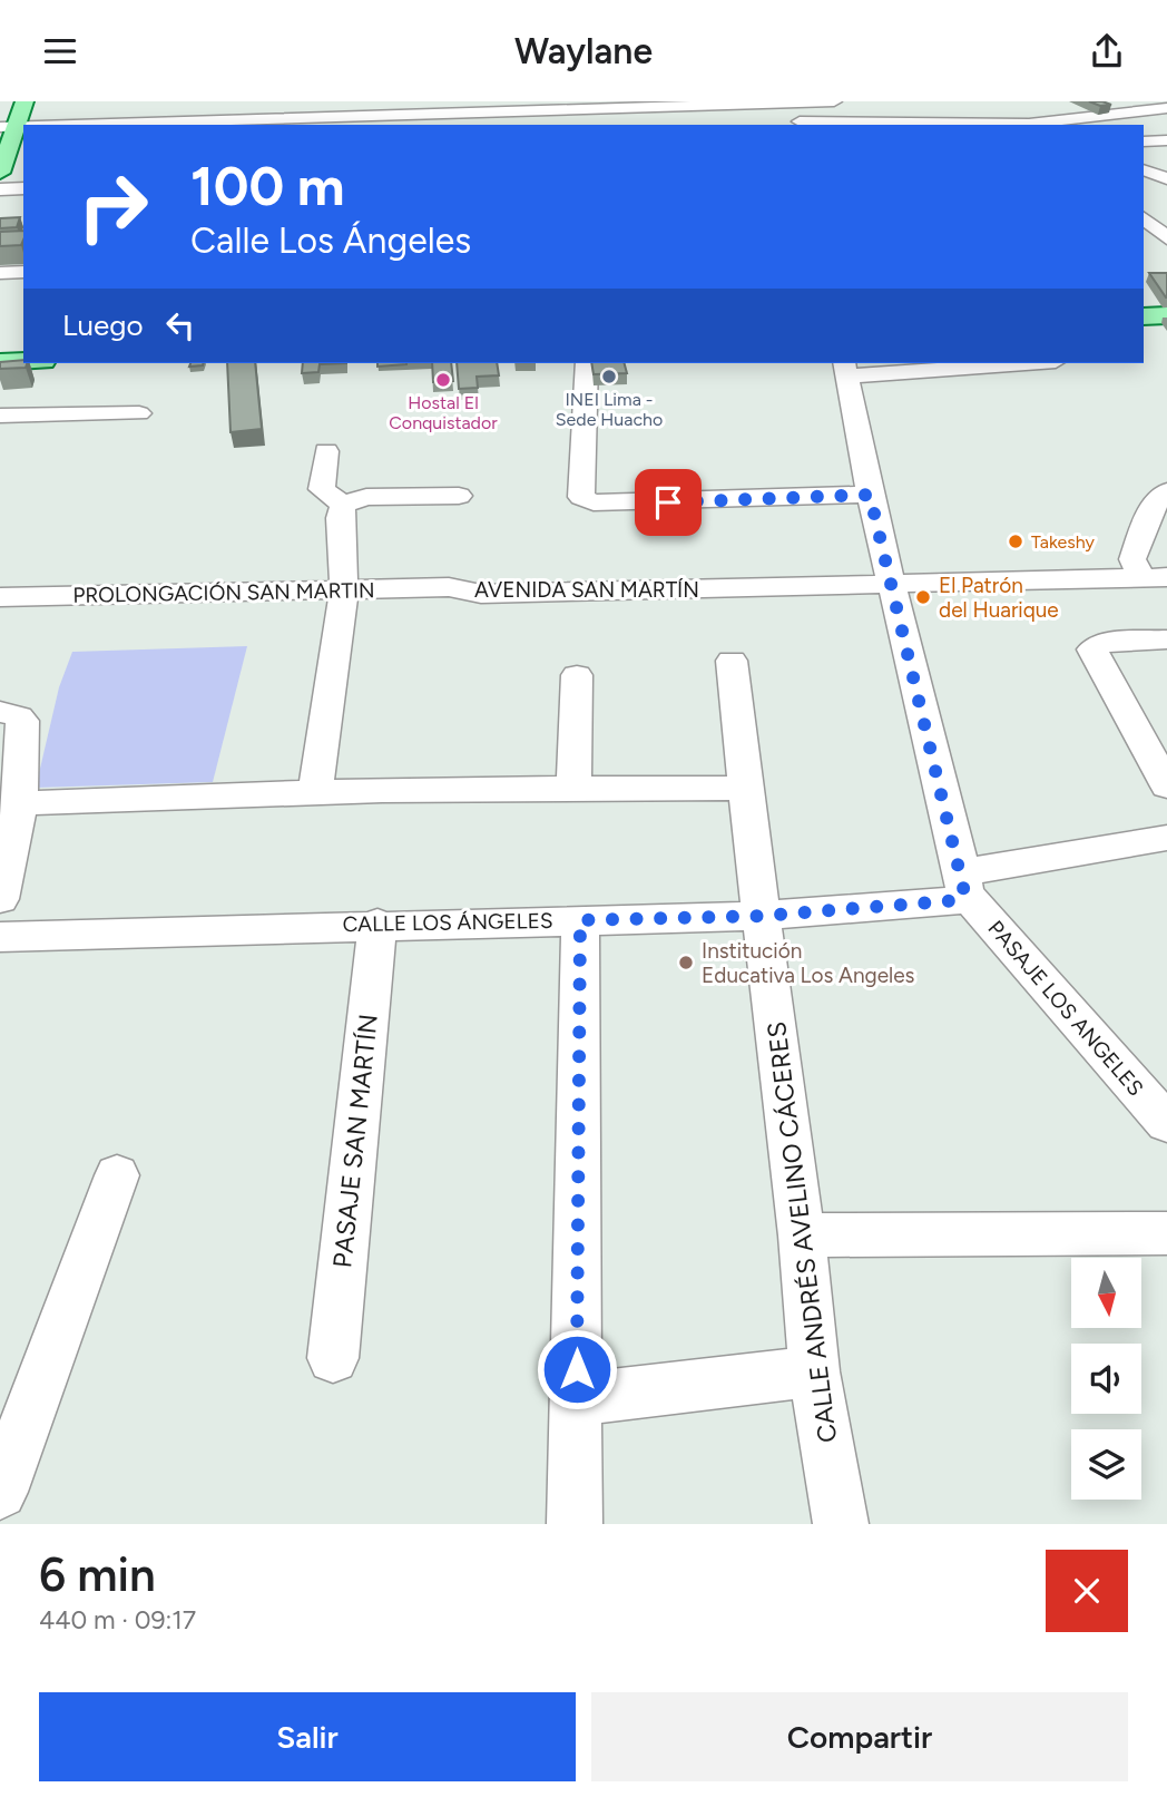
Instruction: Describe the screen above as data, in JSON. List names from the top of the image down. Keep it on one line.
{"streets":{"street":["AVENIDA SAN MARTÍN","PROLONGACIÓN SAN MARTIN","CALLE LOS ÁNGELES","PASAJE LOS ANGELES","PASAJE SAN MARTÍN","CALLE ANDRÉS AVELINO CÁCERES"]},"crossings":[["AVENIDA SAN MARTÍN","PROLONGACIÓN SAN MARTIN"],["CALLE LOS ÁNGELES","PASAJE LOS ANGELES"],["CALLE LOS ÁNGELES","PASAJE SAN MARTÍN"],["CALLE LOS ÁNGELES","CALLE ANDRÉS AVELINO CÁCERES"]],"places":["INEI Lima - Sede Huacho","Hostal El Conquistador","Takeshy","El Patrón del Huarique","Institución Educativa Los Angeles"],"north":"bottom","page":{"header":"Waylane","turn":["100 m","Calle Los Ángeles"],"then":"Luego","heading":["6 min","440 m · 09:17"],"buttons":["Salir","Compartir"]}}
